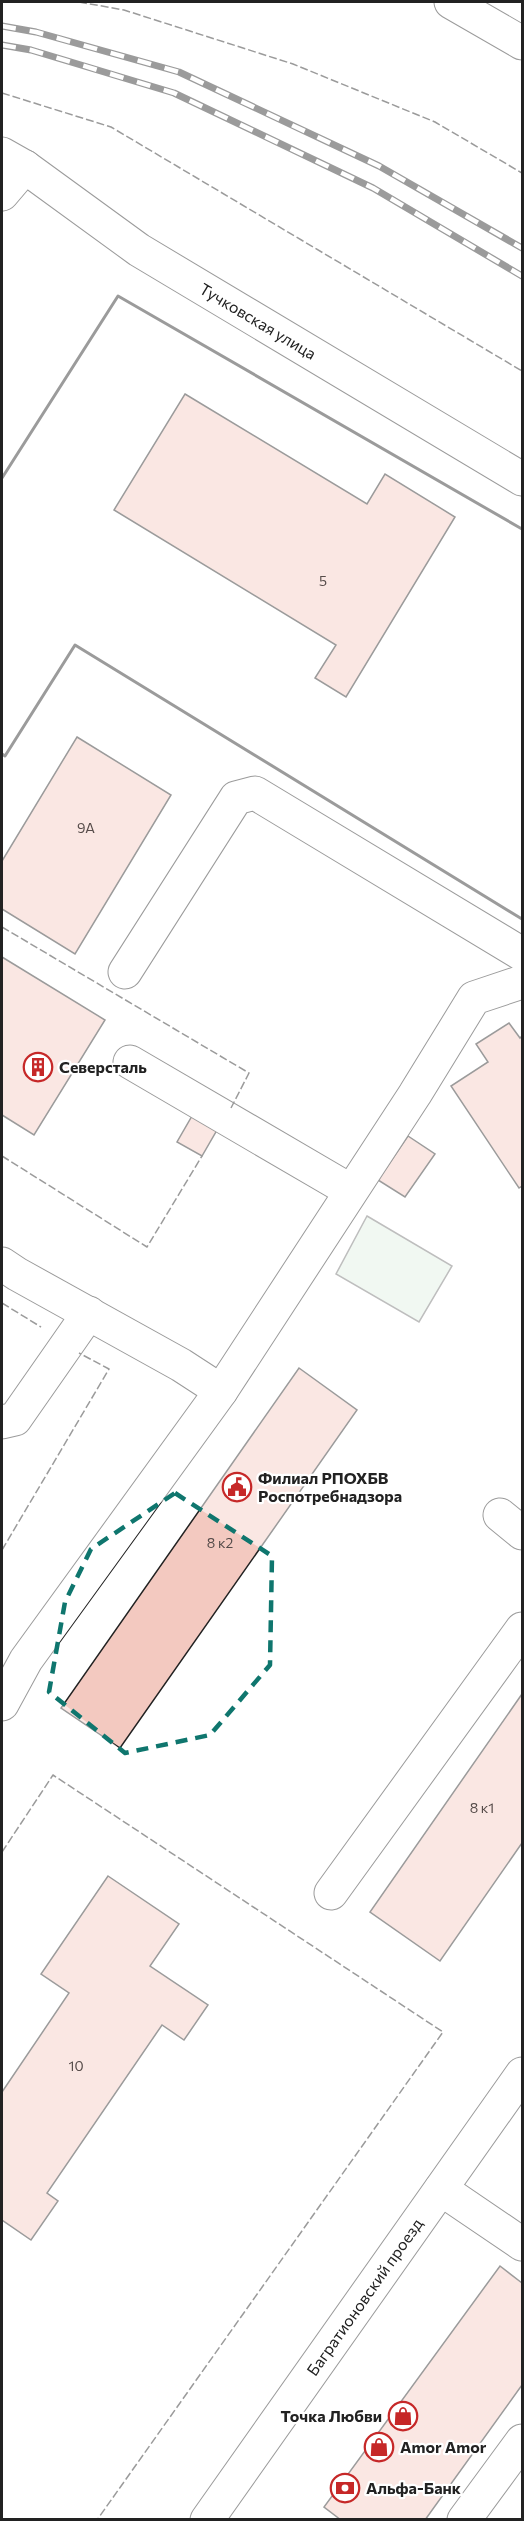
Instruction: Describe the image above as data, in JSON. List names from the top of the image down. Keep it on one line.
{"streets":{"street":["Тучковская улица","Багратионовский проезд"]},"places":{"building":["Северсталь"],"public building":["Филиал РПОХБВ Роспотребнадзора"],"shop":["Точка Любви","Amor Amor"],"bank":["Альфа-Банк"]},"house_numbers":["5","9А","8 к2","8 к1","10"]}
